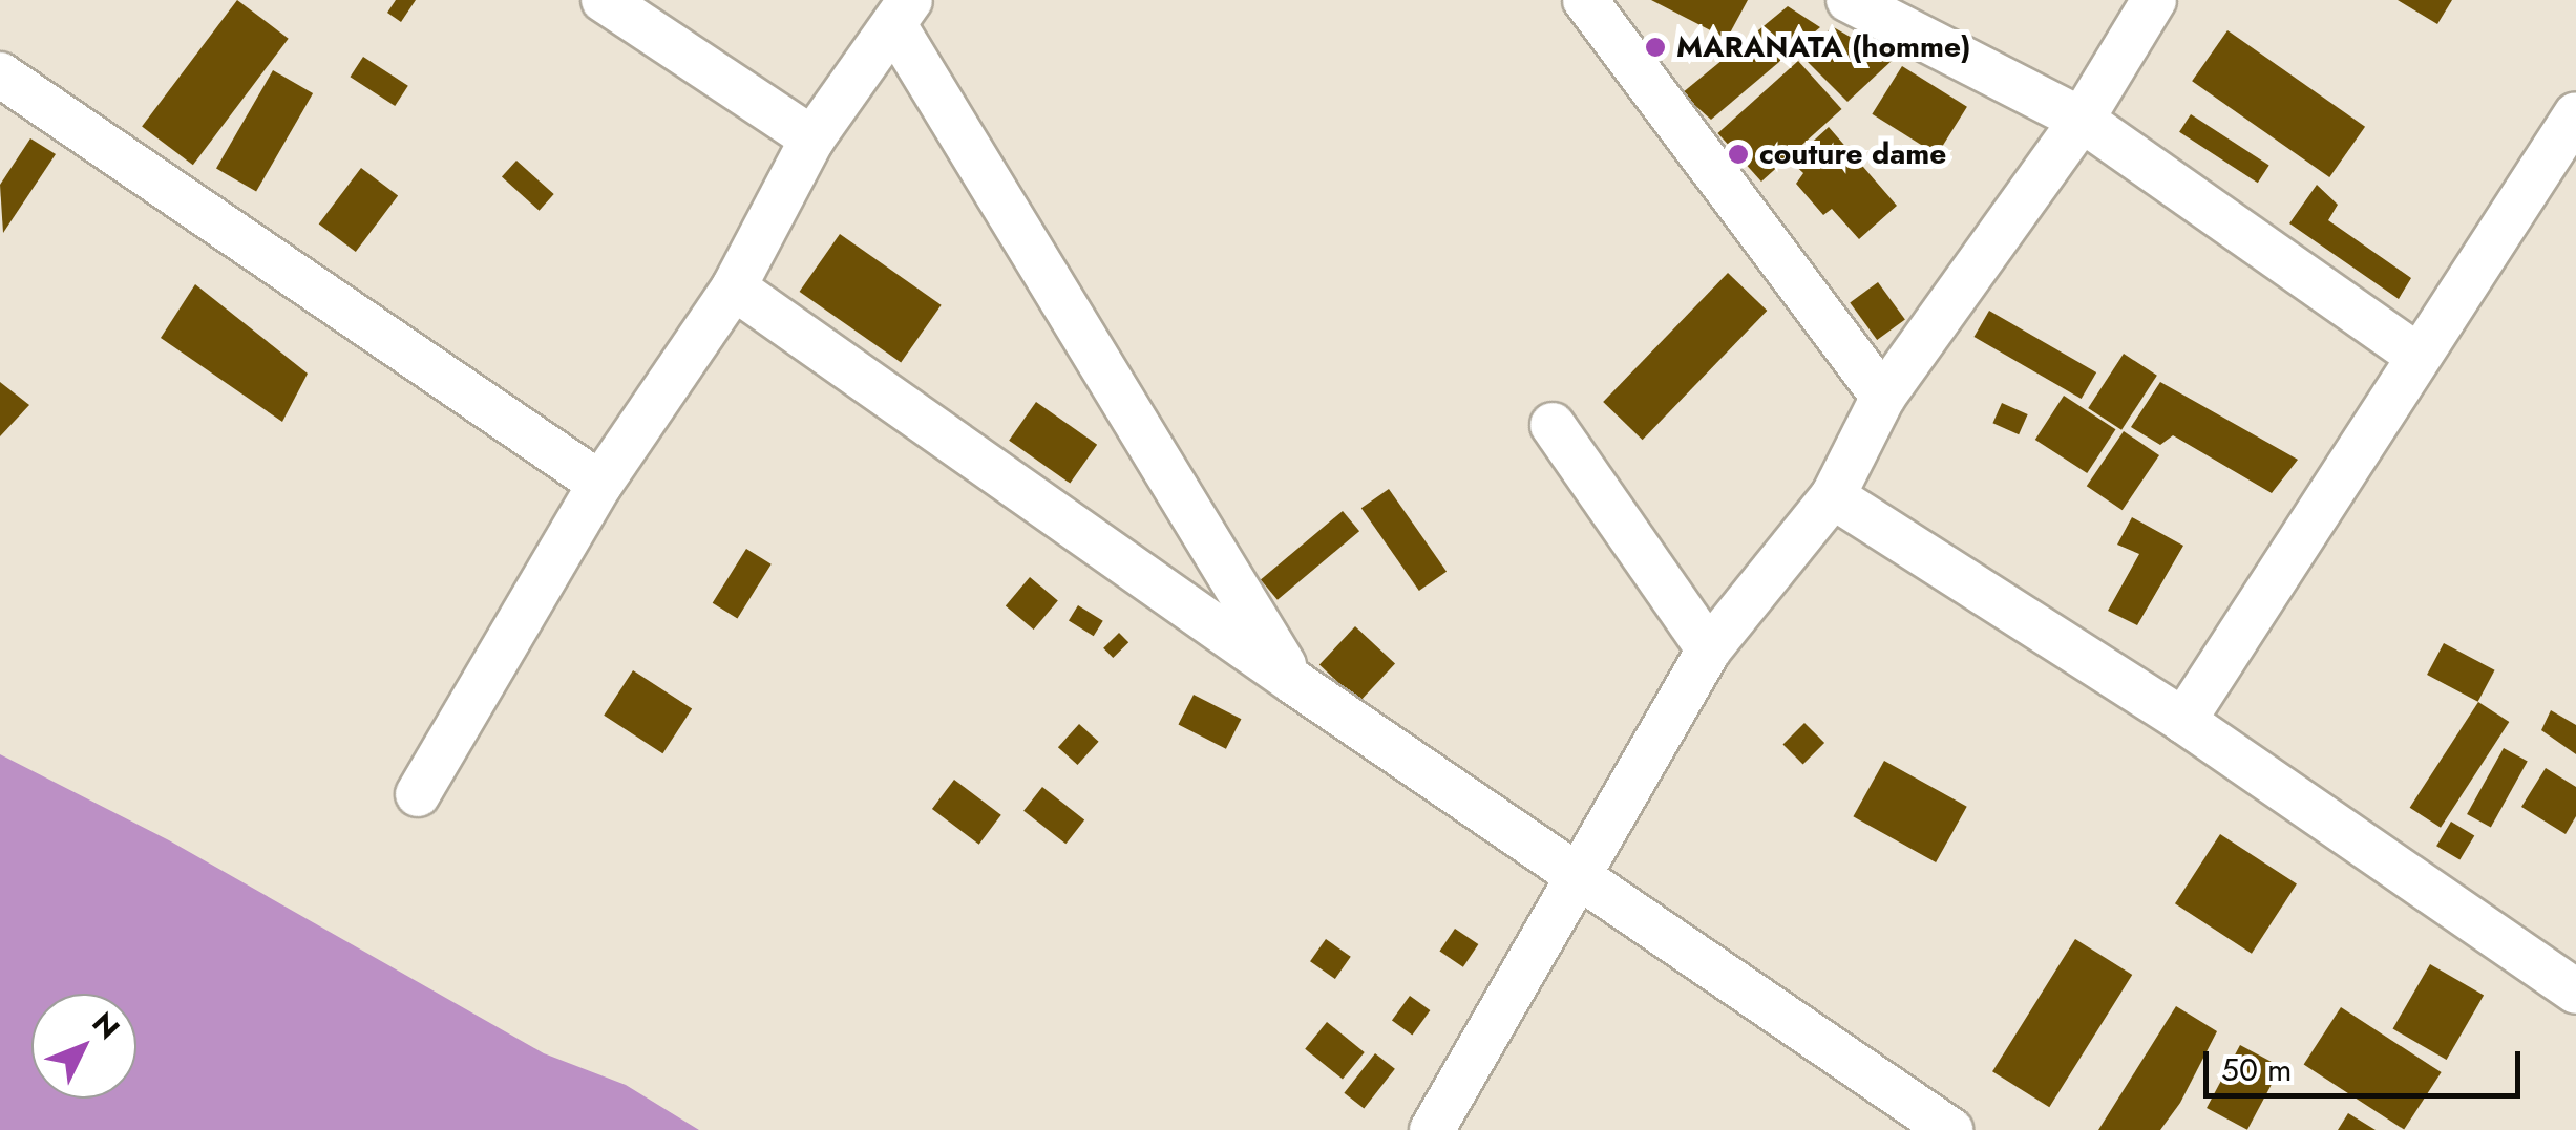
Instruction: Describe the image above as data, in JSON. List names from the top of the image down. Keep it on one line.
{"places":["MARANATA (homme)","couture dame"],"scale_bar":"50 m","north":"top right"}
